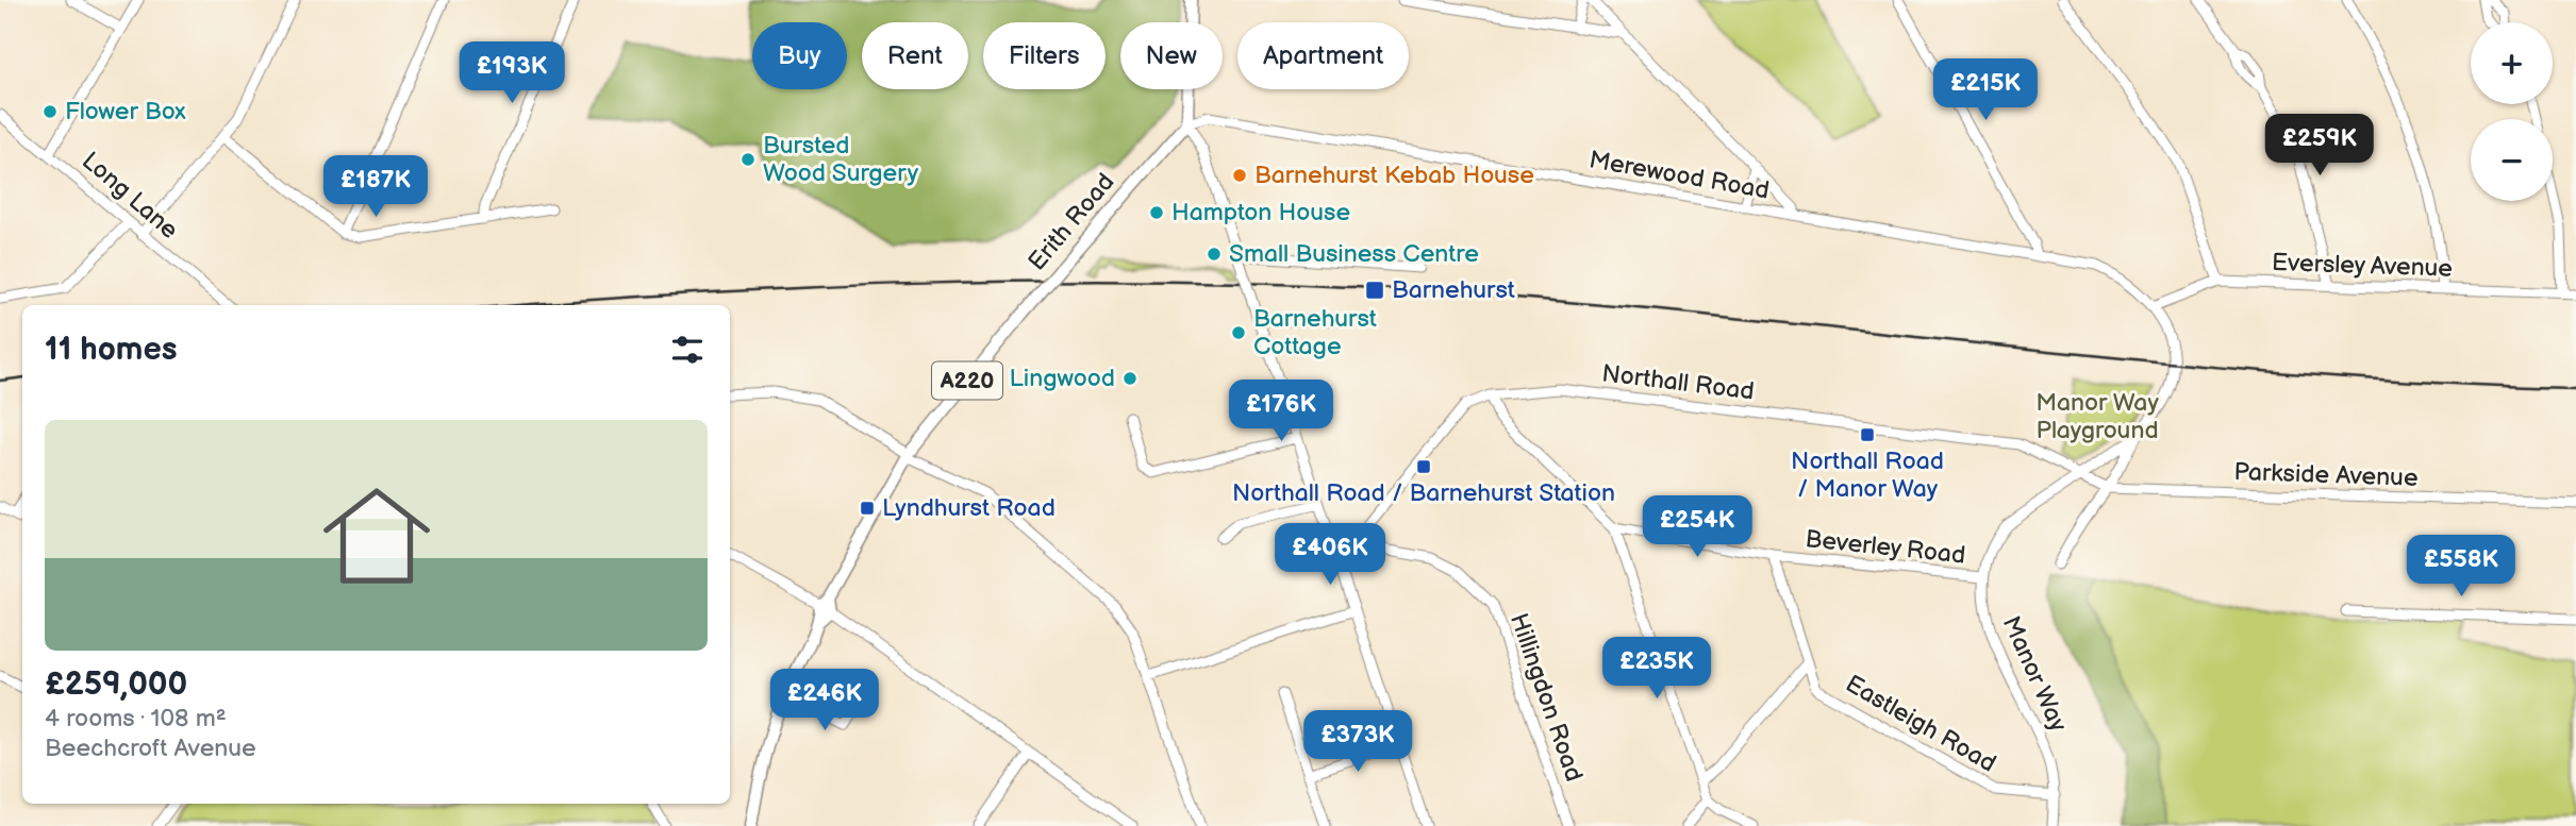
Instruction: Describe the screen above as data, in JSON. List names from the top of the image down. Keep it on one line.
{"streets":{"main road":["Erith Road","A220"],"street":["Merewood Road","Long Lane","Eversley Avenue","Northall Road","Parkside Avenue","Beverley Road","Manor Way","Hillingdon Road","Eastleigh Road"]},"crossings":[["Merewood Road","Erith Road"],["Merewood Road","Eversley Avenue"],["Northall Road","Parkside Avenue"],["Northall Road","Manor Way"],["Northall Road","Hillingdon Road"],["Parkside Avenue","Manor Way"],["Beverley Road","Manor Way"],["Beverley Road","Eastleigh Road"],["Manor Way","Eastleigh Road"]],"parks":["Manor Way Playground"],"places":{"other":["Flower Box","Bursted Wood Surgery","Barnehurst Kebab House","Hampton House","Small Business Centre","Barnehurst Cottage","Lingwood"],"transit":["Barnehurst","Northall Road / Manor Way","Northall Road / Barnehurst Station","Lyndhurst Road"]},"page":{"map_buttons":["+","−"],"chip":["Buy","Rent","Filters","New","Apartment"],"price":["£193K","£215K","£259K","£187K","£176K","£254K","£406K","£558K","£235K","£246K","£373K"],"heading":"11 homes","list":[{"name":"£259,000","note":"4 rooms · 108 m² · Beechcroft Avenue"}]}}
